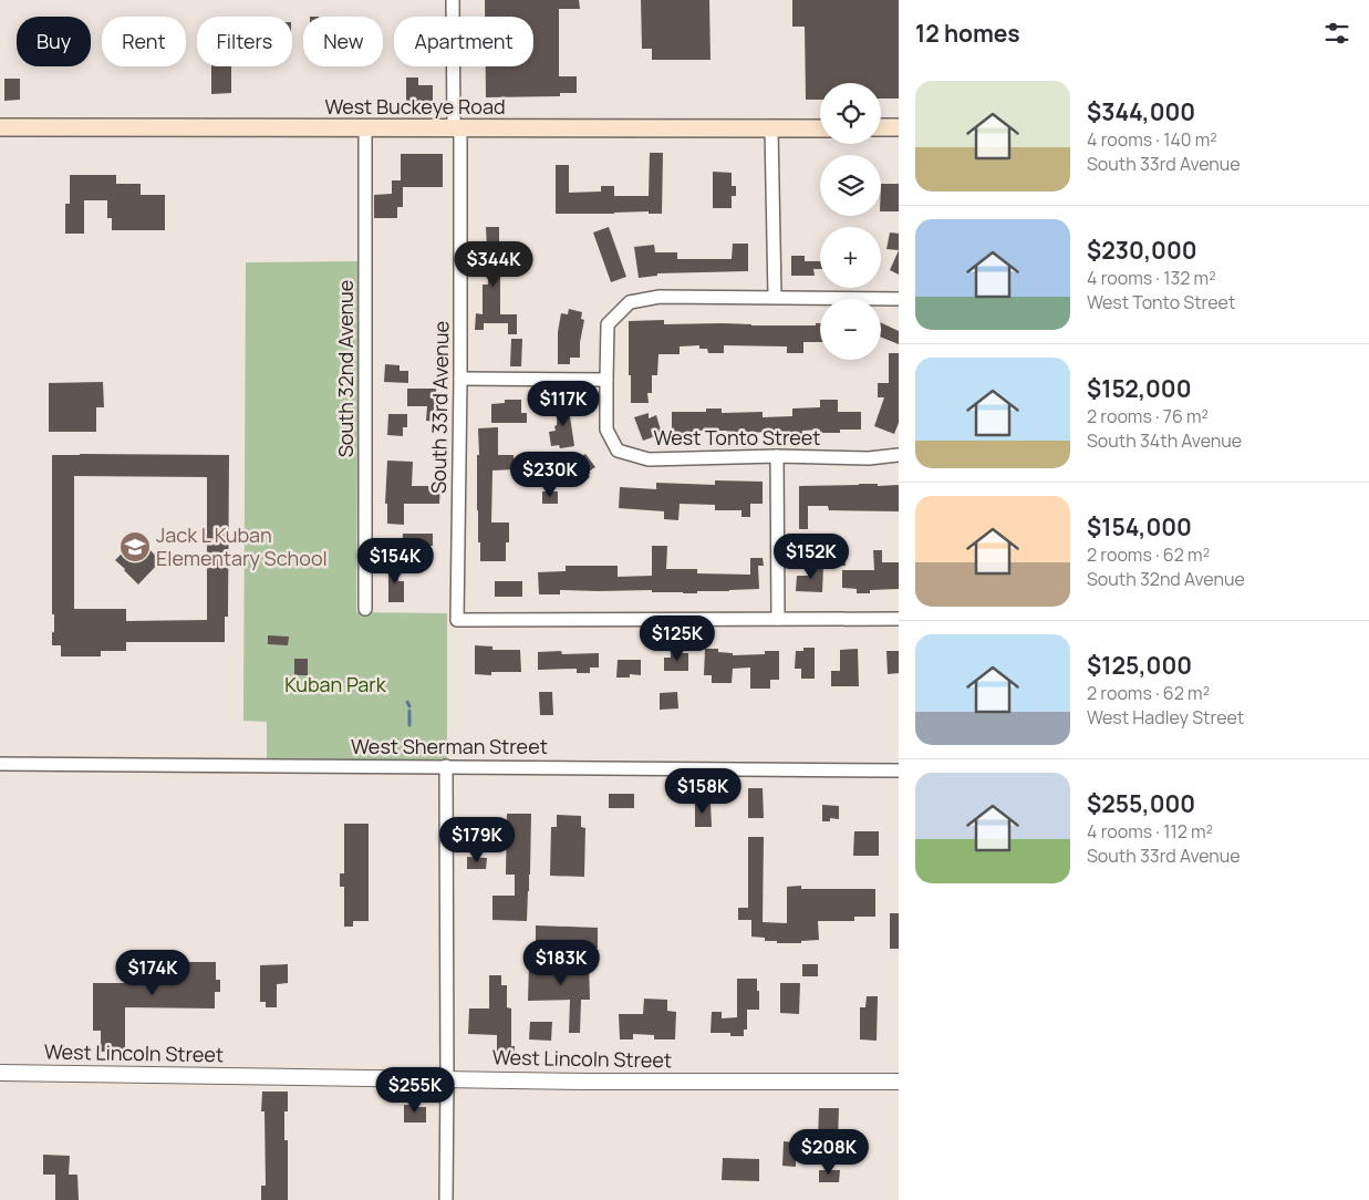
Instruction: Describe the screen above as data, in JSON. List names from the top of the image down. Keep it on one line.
{"streets":{"main road":["West Buckeye Road"],"street":["South 32nd Avenue","South 33rd Avenue","West Tonto Street","West Sherman Street","West Lincoln Street"]},"crossings":[["West Buckeye Road","South 32nd Avenue"],["West Buckeye Road","South 33rd Avenue"]],"parks":["Kuban Park"],"places":{"school or university":["Jack L Kuban Elementary School"]},"page":{"heading":"12 homes","chip":["Buy","Rent","Filters","New","Apartment"],"list":[{"name":"$344,000","note":"4 rooms · 140 m² · South 33rd Avenue"},{"name":"$230,000","note":"4 rooms · 132 m² · West Tonto Street"},{"name":"$152,000","note":"2 rooms · 76 m² · South 34th Avenue"},{"name":"$154,000","note":"2 rooms · 62 m² · South 32nd Avenue"},{"name":"$125,000","note":"2 rooms · 62 m² · West Hadley Street"},{"name":"$255,000","note":"4 rooms · 112 m² · South 33rd Avenue"}],"map_buttons":["+","−"],"price":["$344K","$117K","$230K","$152K","$154K","$125K","$158K","$179K","$183K","$174K","$255K","$208K"]}}
